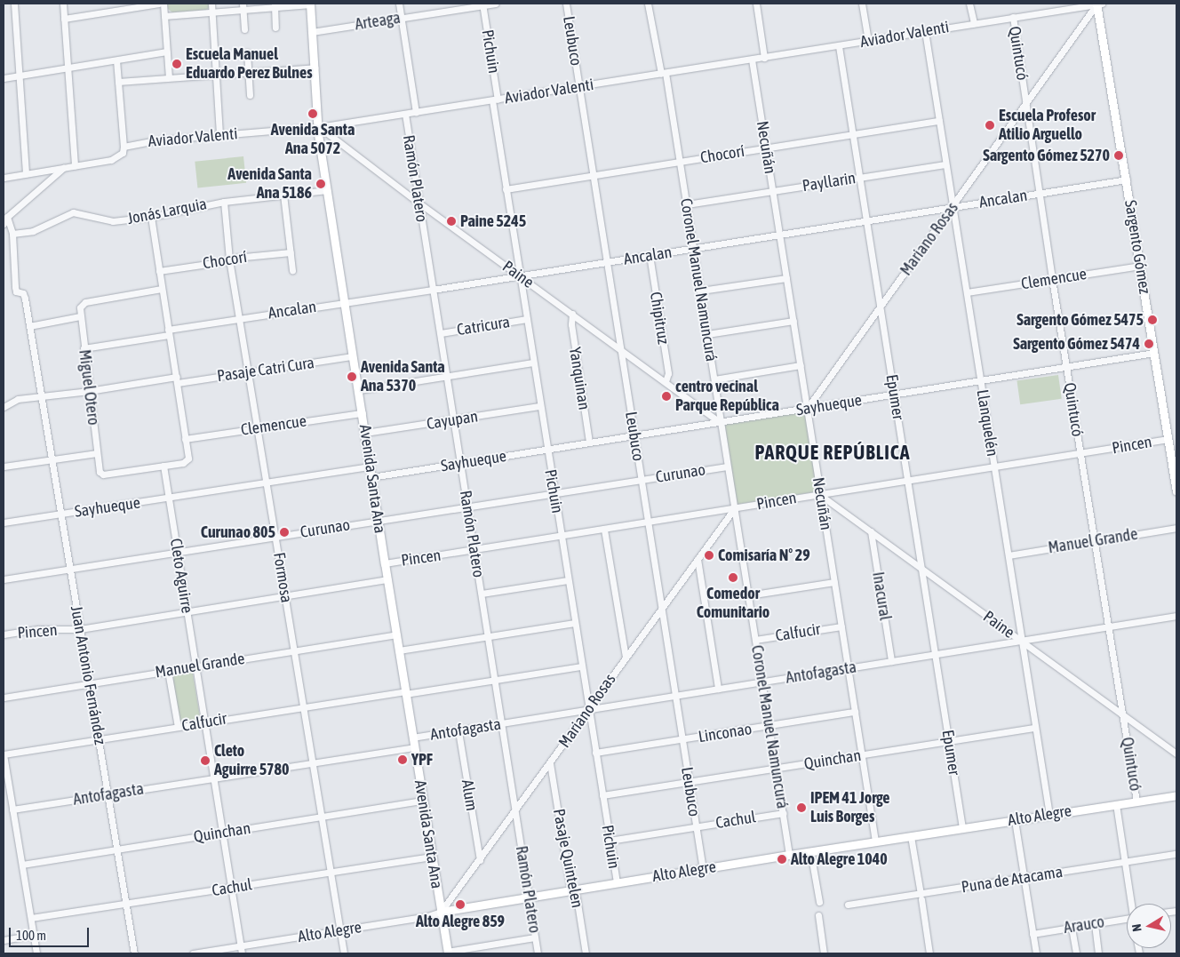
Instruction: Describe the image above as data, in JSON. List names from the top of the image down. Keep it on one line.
{"streets":{"main road":["Sargento Gómez","Avenida Santa Ana","Alto Alegre"],"street":["Arteaga","Aviador Valenti","Leubuco","Pichuin","Quintucó","Necuñán","Chocorí","Ramón Platero","Payllarin","Ancalan","Jonás Larquia","Mariano Rosas","Paine","Clemencue","Coronel Manuel Namuncurá","Chipitruz","Catricura","Pasaje Catri Cura","Yanquinan","Miguel Otero","Epumer","Sayhueque","Cayupan","Llanquelén","Pincen","Curunao","Manuel Grande","Cleto Aguirre","Formosa","Inacural","Calfucir","Antofagasta","Juan Antonio Fernández","Linconao","Quinchan","Alum","Cachul","Pasaje Quintelen","Puna de Atacama","Arauco"]},"crossings":[["Arteaga","Pichuin"],["Arteaga","Ramón Platero"],["Arteaga","Avenida Santa Ana"],["Aviador Valenti","Leubuco"],["Aviador Valenti","Pichuin"],["Aviador Valenti","Quintucó"],["Aviador Valenti","Necuñán"],["Aviador Valenti","Ramón Platero"],["Aviador Valenti","Mariano Rosas"],["Aviador Valenti","Sargento Gómez"],["Aviador Valenti","Paine"],["Aviador Valenti","Coronel Manuel Namuncurá"],["Aviador Valenti","Epumer"],["Aviador Valenti","Llanquelén"],["Aviador Valenti","Avenida Santa Ana"],["Leubuco","Chocorí"],["Leubuco","Ancalan"],["Leubuco","Mariano Rosas"],["Leubuco","Paine"],["Leubuco","Sayhueque"],["Leubuco","Pincen"],["Leubuco","Curunao"],["Leubuco","Antofagasta"],["Leubuco","Linconao"],["Leubuco","Quinchan"],["Leubuco","Alto Alegre"],["Leubuco","Cachul"],["Pichuin","Chocorí"],["Pichuin","Ancalan"],["Pichuin","Mariano Rosas"],["Pichuin","Paine"],["Pichuin","Catricura"],["Pichuin","Sayhueque"],["Pichuin","Cayupan"],["Pichuin","Pincen"],["Pichuin","Curunao"],["Pichuin","Calfucir"],["Pichuin","Antofagasta"],["Pichuin","Linconao"],["Pichuin","Quinchan"],["Pichuin","Alto Alegre"],["Pichuin","Cachul"],["Quintucó","Ancalan"],["Quintucó","Mariano Rosas"],["Quintucó","Paine"],["Quintucó","Clemencue"],["Quintucó","Sayhueque"],["Quintucó","Pincen"],["Quintucó","Manuel Grande"],["Quintucó","Antofagasta"],["Quintucó","Alto Alegre"],["Quintucó","Puna de Atacama"],["Necuñán","Chocorí"],["Necuñán","Payllarin"],["Necuñán","Ancalan"],["Necuñán","Mariano Rosas"],["Necuñán","Paine"],["Necuñán","Sayhueque"],["Necuñán","Pincen"],["Necuñán","Calfucir"],["Necuñán","Antofagasta"],["Necuñán","Linconao"],["Necuñán","Quinchan"],["Necuñán","Alto Alegre"],["Chocorí","Coronel Manuel Namuncurá"],["Chocorí","Epumer"],["Chocorí","Llanquelén"],["Chocorí","Formosa"],["Ramón Platero","Ancalan"],["Ramón Platero","Mariano Rosas"],["Ramón Platero","Paine"],["Ramón Platero","Catricura"],["Ramón Platero","Sayhueque"],["Ramón Platero","Cayupan"],["Ramón Platero","Pincen"],["Ramón Platero","Curunao"],["Ramón Platero","Calfucir"],["Ramón Platero","Antofagasta"],["Ramón Platero","Alto Alegre"],["Payllarin","Coronel Manuel Namuncurá"],["Payllarin","Epumer"],["Payllarin","Llanquelén"],["Ancalan","Mariano Rosas"],["Ancalan","Sargento Gómez"],["Ancalan","Paine"],["Ancalan","Coronel Manuel Namuncurá"],["Ancalan","Chipitruz"],["Ancalan","Miguel Otero"],["Ancalan","Epumer"],["Ancalan","Llanquelén"],["Ancalan","Avenida Santa Ana"],["Ancalan","Formosa"],["Jonás Larquia","Avenida Santa Ana"],["Jonás Larquia","Formosa"],["Jonás Larquia","Juan Antonio Fernández"],["Mariano Rosas","Sargento Gómez"],["Mariano Rosas","Coronel Manuel Namuncurá"],["Mariano Rosas","Epumer"],["Mariano Rosas","Sayhueque"],["Mariano Rosas","Llanquelén"],["Mariano Rosas","Pincen"],["Mariano Rosas","Avenida Santa Ana"],["Mariano Rosas","Antofagasta"],["Mariano Rosas","Alum"],["Mariano Rosas","Alto Alegre"],["Mariano Rosas","Pasaje Quintelen"],["Sargento Gómez","Clemencue"],["Sargento Gómez","Sayhueque"],["Sargento Gómez","Pincen"],["Paine","Coronel Manuel Namuncurá"],["Paine","Chipitruz"],["Paine","Yanquinan"],["Paine","Epumer"],["Paine","Sayhueque"],["Paine","Llanquelén"],["Paine","Pincen"],["Paine","Avenida Santa Ana"],["Paine","Inacural"],["Paine","Antofagasta"],["Clemencue","Llanquelén"],["Clemencue","Avenida Santa Ana"],["Clemencue","Formosa"],["Coronel Manuel Namuncurá","Sayhueque"],["Coronel Manuel Namuncurá","Pincen"],["Coronel Manuel Namuncurá","Curunao"],["Coronel Manuel Namuncurá","Calfucir"],["Coronel Manuel Namuncurá","Antofagasta"],["Coronel Manuel Namuncurá","Linconao"],["Coronel Manuel Namuncurá","Quinchan"],["Coronel Manuel Namuncurá","Alto Alegre"],["Coronel Manuel Namuncurá","Cachul"],["Pasaje Catri Cura","Miguel Otero"],["Pasaje Catri Cura","Avenida Santa Ana"],["Pasaje Catri Cura","Formosa"],["Pasaje Catri Cura","Juan Antonio Fernández"],["Yanquinan","Sayhueque"],["Miguel Otero","Cleto Aguirre"],["Epumer","Sayhueque"],["Epumer","Pincen"],["Epumer","Antofagasta"],["Epumer","Quinchan"],["Epumer","Alto Alegre"],["Sayhueque","Llanquelén"],["Sayhueque","Avenida Santa Ana"],["Sayhueque","Cleto Aguirre"],["Sayhueque","Formosa"],["Sayhueque","Juan Antonio Fernández"],["Cayupan","Avenida Santa Ana"],["Llanquelén","Pincen"],["Llanquelén","Manuel Grande"],["Llanquelén","Antofagasta"],["Llanquelén","Quinchan"],["Llanquelén","Alto Alegre"],["Pincen","Avenida Santa Ana"],["Pincen","Cleto Aguirre"],["Pincen","Formosa"],["Pincen","Juan Antonio Fernández"],["Curunao","Avenida Santa Ana"],["Curunao","Cleto Aguirre"],["Curunao","Formosa"],["Curunao","Juan Antonio Fernández"],["Avenida Santa Ana","Manuel Grande"],["Avenida Santa Ana","Calfucir"],["Avenida Santa Ana","Antofagasta"],["Avenida Santa Ana","Quinchan"],["Avenida Santa Ana","Alto Alegre"],["Avenida Santa Ana","Cachul"],["Manuel Grande","Cleto Aguirre"],["Manuel Grande","Formosa"],["Manuel Grande","Juan Antonio Fernández"],["Cleto Aguirre","Calfucir"],["Cleto Aguirre","Antofagasta"],["Cleto Aguirre","Quinchan"],["Cleto Aguirre","Alto Alegre"],["Cleto Aguirre","Cachul"],["Formosa","Calfucir"],["Formosa","Antofagasta"],["Formosa","Quinchan"],["Formosa","Alto Alegre"],["Formosa","Cachul"],["Inacural","Antofagasta"],["Calfucir","Juan Antonio Fernández"],["Antofagasta","Juan Antonio Fernández"],["Antofagasta","Alum"],["Juan Antonio Fernández","Quinchan"],["Juan Antonio Fernández","Cachul"],["Alto Alegre","Pasaje Quintelen"]],"districts":["PARQUE REPÚBLICA"],"places":["Escuela Manuel Eduardo Perez Bulnes","Avenida Santa Ana 5072","Escuela Profesor Atilio Arguello","Sargento Gómez 5270","Avenida Santa Ana 5186","Paine 5245","Sargento Gómez 5475","Sargento Gómez 5474","Avenida Santa Ana 5370","centro vecinal Parque República","Curunao 805","Comisaría N° 29","Comedor Comunitario","YPF","Cleto Aguirre 5780","IPEM 41 Jorge Luis Borges","Alto Alegre 1040","Alto Alegre 859"],"scale_bar":"100 m","north":"left"}
